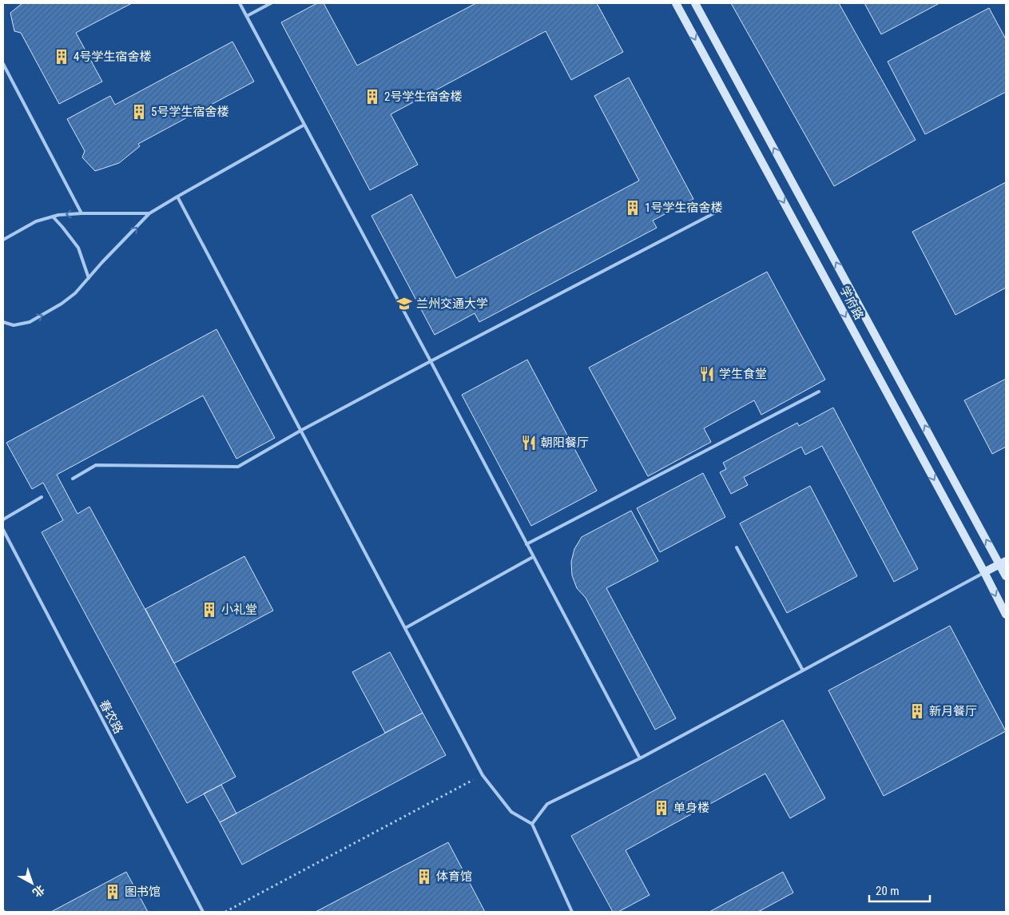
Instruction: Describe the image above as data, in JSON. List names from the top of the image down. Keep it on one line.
{"streets":{"street":["学府路"],"lane":["春农路"]},"places":{"building":["4号学生宿舍楼","2号学生宿舍楼","5号学生宿舍楼","1号学生宿舍楼","小礼堂","新月餐厅","单身楼","体育馆","图书馆"],"school or university":["兰州交通大学"],"restaurant":["学生食堂","朝阳餐厅"]},"scale_bar":"20 m","north":"bottom right"}
